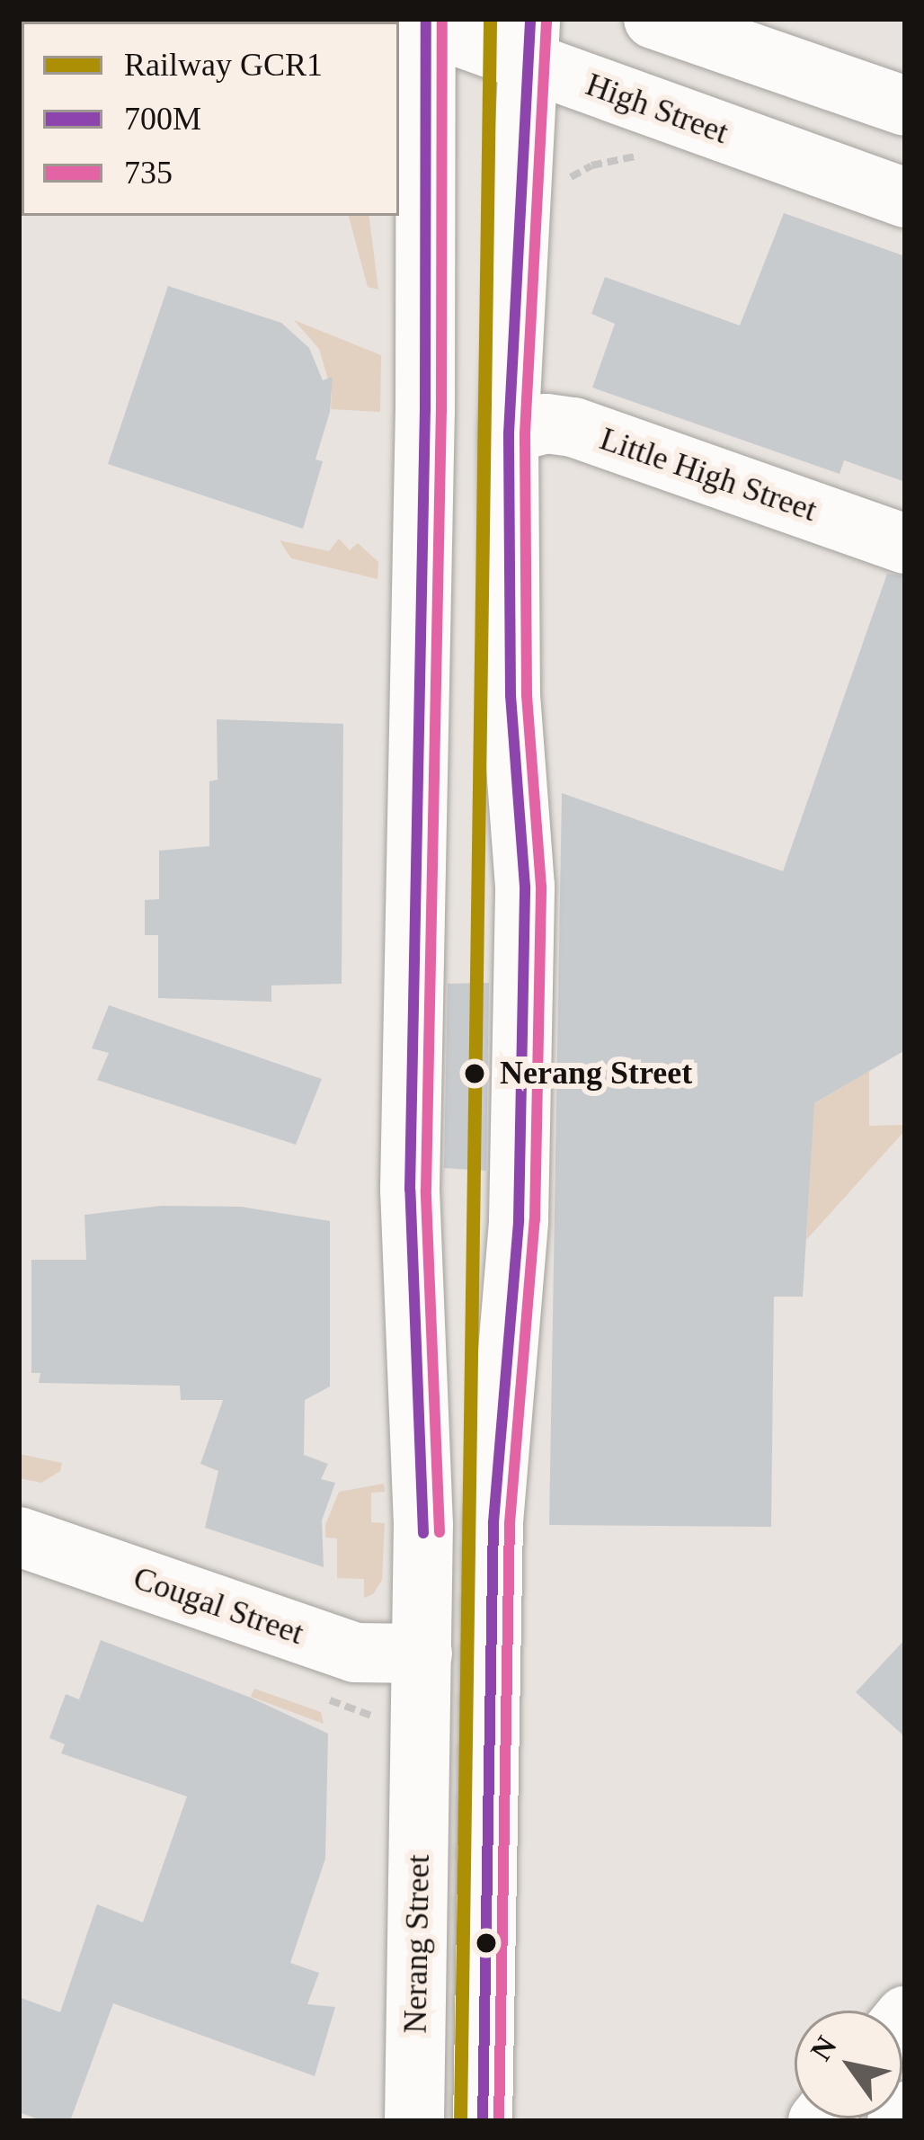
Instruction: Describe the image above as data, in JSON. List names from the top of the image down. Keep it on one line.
{"streets":{"main road":["High Street","Little High Street","Cougal Street","Nerang Street"]},"crossings":[["High Street","Nerang Street"],["Cougal Street","Nerang Street"]],"places":["Nerang Street"],"lines":["rail line GCR1","transit line 700M","transit line 735"],"legend":["Railway GCR1","700M","735"],"north":"top left"}
